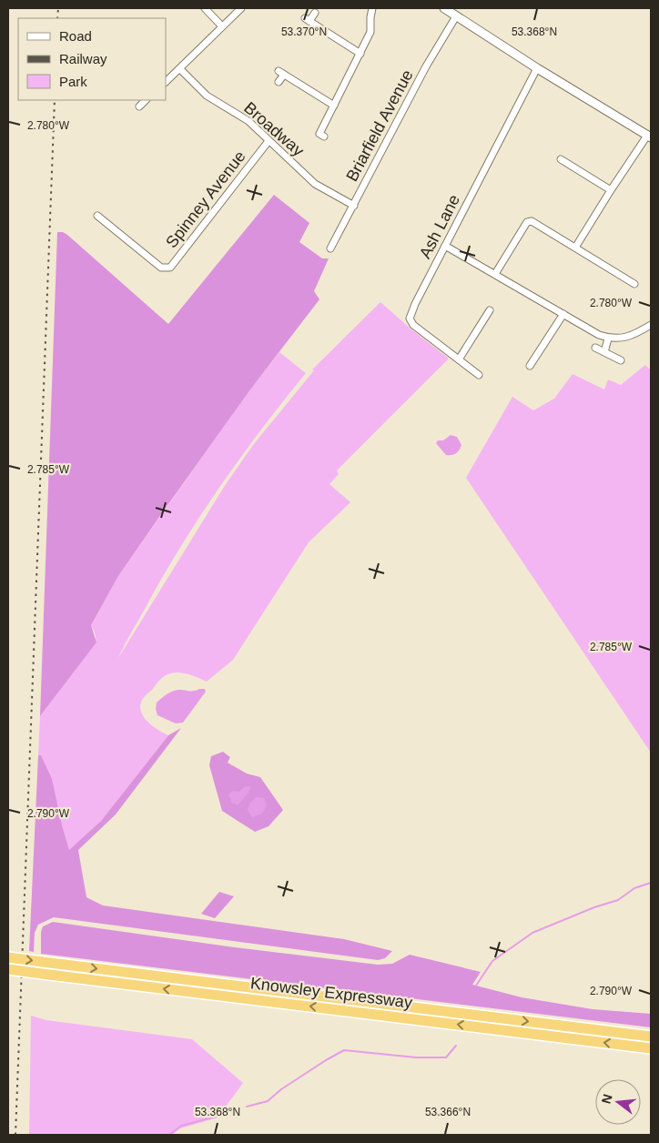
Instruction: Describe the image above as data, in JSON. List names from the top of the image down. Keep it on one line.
{"streets":{"highway":["Knowsley Expressway"],"street":["Briarfield Avenue","Broadway","Spinney Avenue","Ash Lane"]},"crossings":[["Briarfield Avenue","Broadway"],["Broadway","Spinney Avenue"]],"legend":["Road","Railway","Park"],"north":"left","coordinates":["53.370°N","53.368°N","2.780°W","2.785°W","2.790°W","53.366°N"]}
